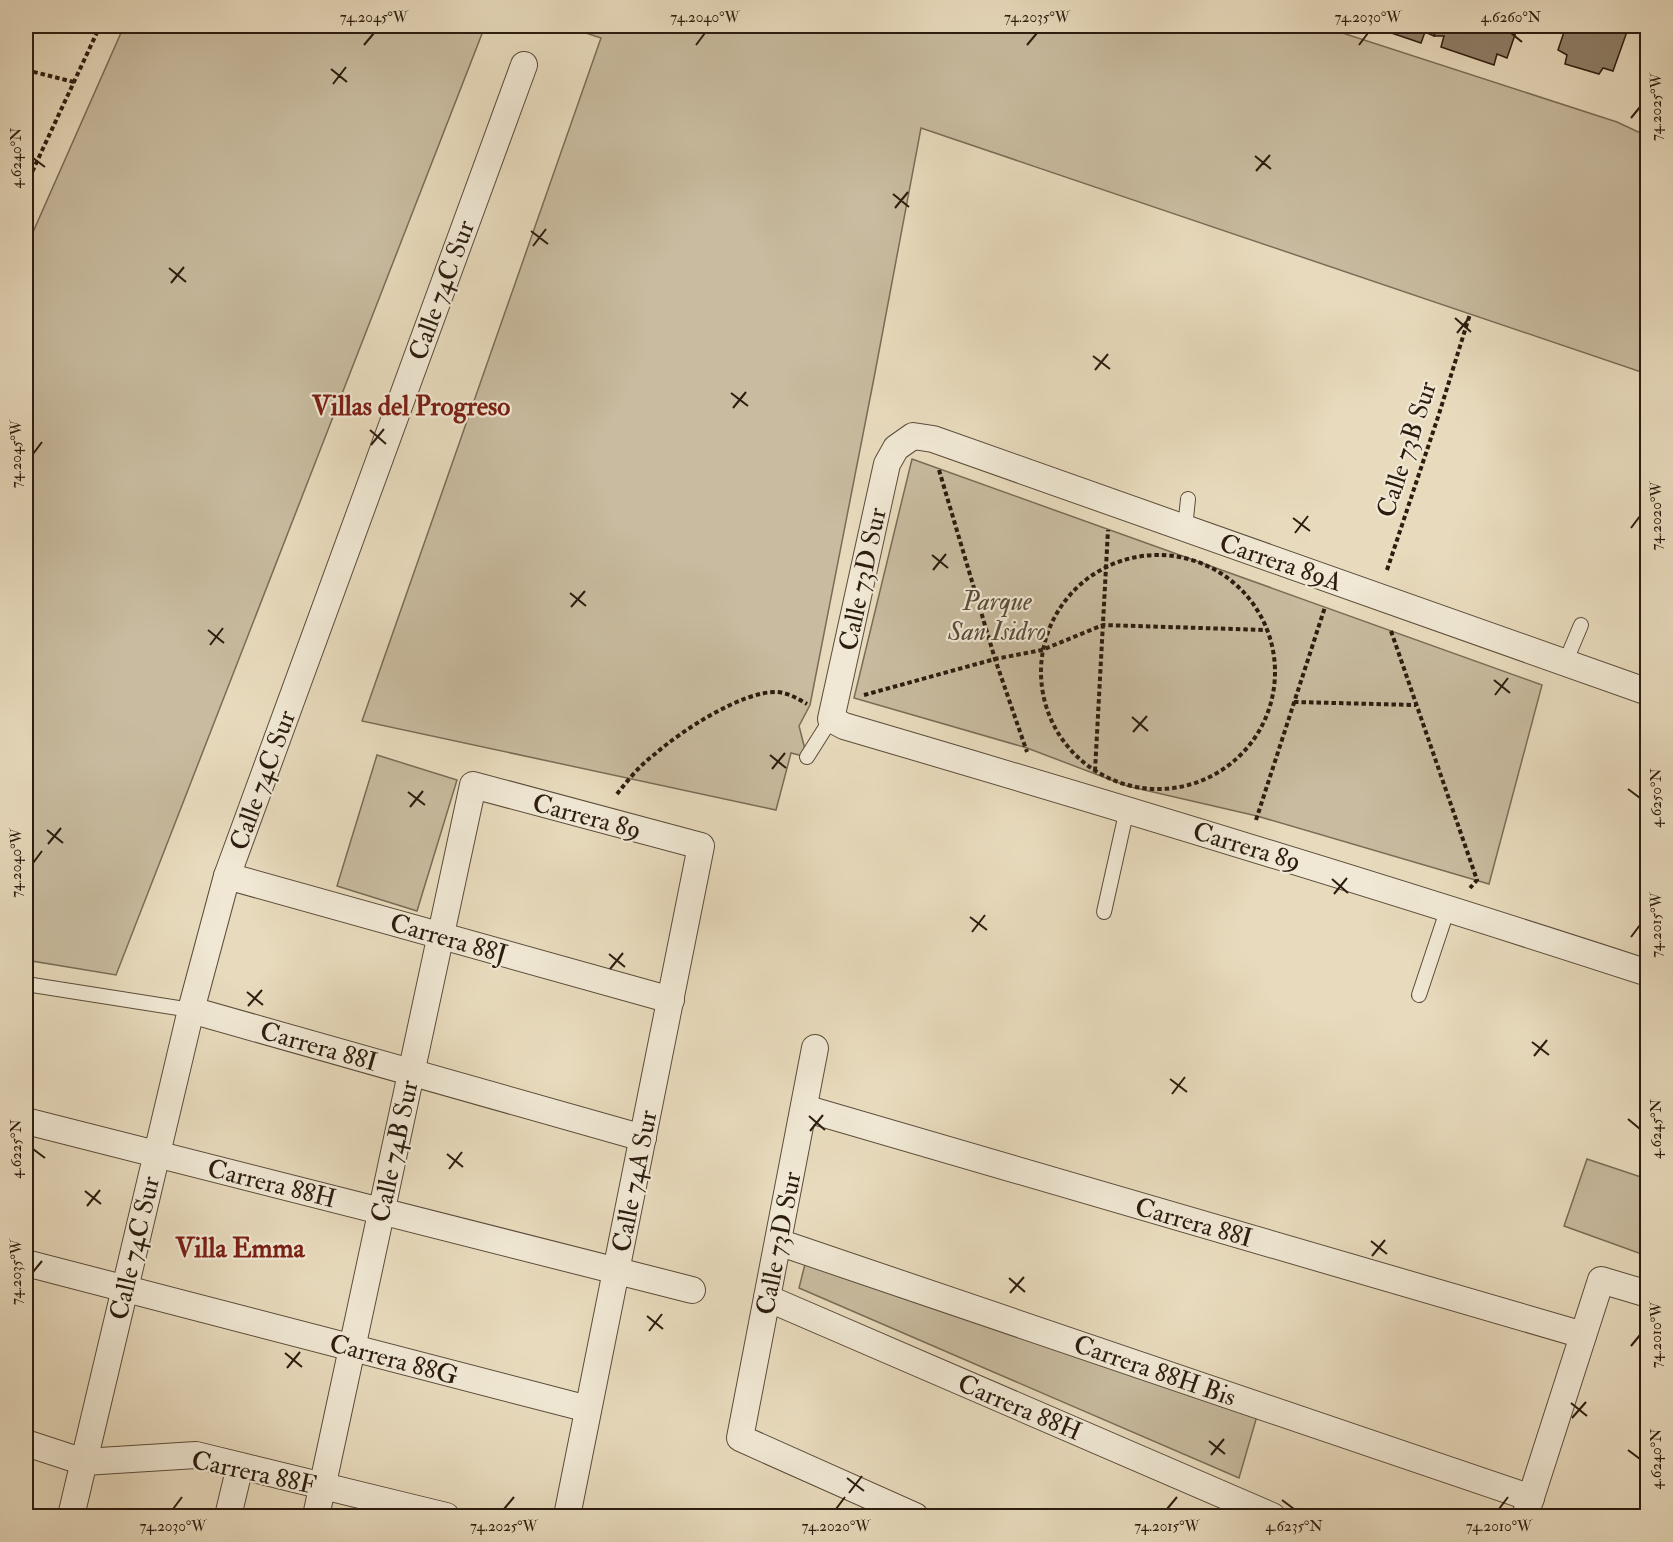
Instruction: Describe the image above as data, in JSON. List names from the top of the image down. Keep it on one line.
{"streets":{"street":["Calle 74C Sur","Carrera 89A","Calle 73D Sur","Carrera 89","Carrera 88J","Carrera 88I","Calle 74B Sur","Calle 74A Sur","Carrera 88H","Carrera 88G","Carrera 88H Bis","Carrera 88F"],"path":["Calle 73B Sur"]},"crossings":[["Calle 74C Sur","Carrera 88J"],["Calle 74C Sur","Carrera 88I"],["Calle 74C Sur","Carrera 88H"],["Calle 74C Sur","Carrera 88G"],["Calle 74C Sur","Carrera 88F"],["Calle 73B Sur","Carrera 89A"],["Carrera 89A","Calle 73D Sur"],["Calle 73D Sur","Carrera 89"],["Calle 73D Sur","Carrera 88I"],["Calle 73D Sur","Carrera 88H"],["Calle 73D Sur","Carrera 88H Bis"],["Carrera 89","Calle 74B Sur"],["Carrera 89","Calle 74A Sur"],["Carrera 88J","Calle 74B Sur"],["Carrera 88J","Calle 74A Sur"],["Carrera 88I","Calle 74B Sur"],["Carrera 88I","Calle 74A Sur"],["Calle 74B Sur","Carrera 88H"],["Calle 74B Sur","Carrera 88G"],["Calle 74B Sur","Carrera 88F"],["Calle 74A Sur","Carrera 88H"],["Calle 74A Sur","Carrera 88G"]],"districts":["Villas del Progreso","Villa Emma"],"parks":["Parque San Isidro"],"coordinates":["74.2045°W","74.2040°W","74.2035°W","74.2030°W","4.6260°N","74.2025°W","4.6240°N","74.2020°W","4.6250°N","74.2015°W","4.6245°N","4.6225°N","74.2010°W","4.6235°N"]}
